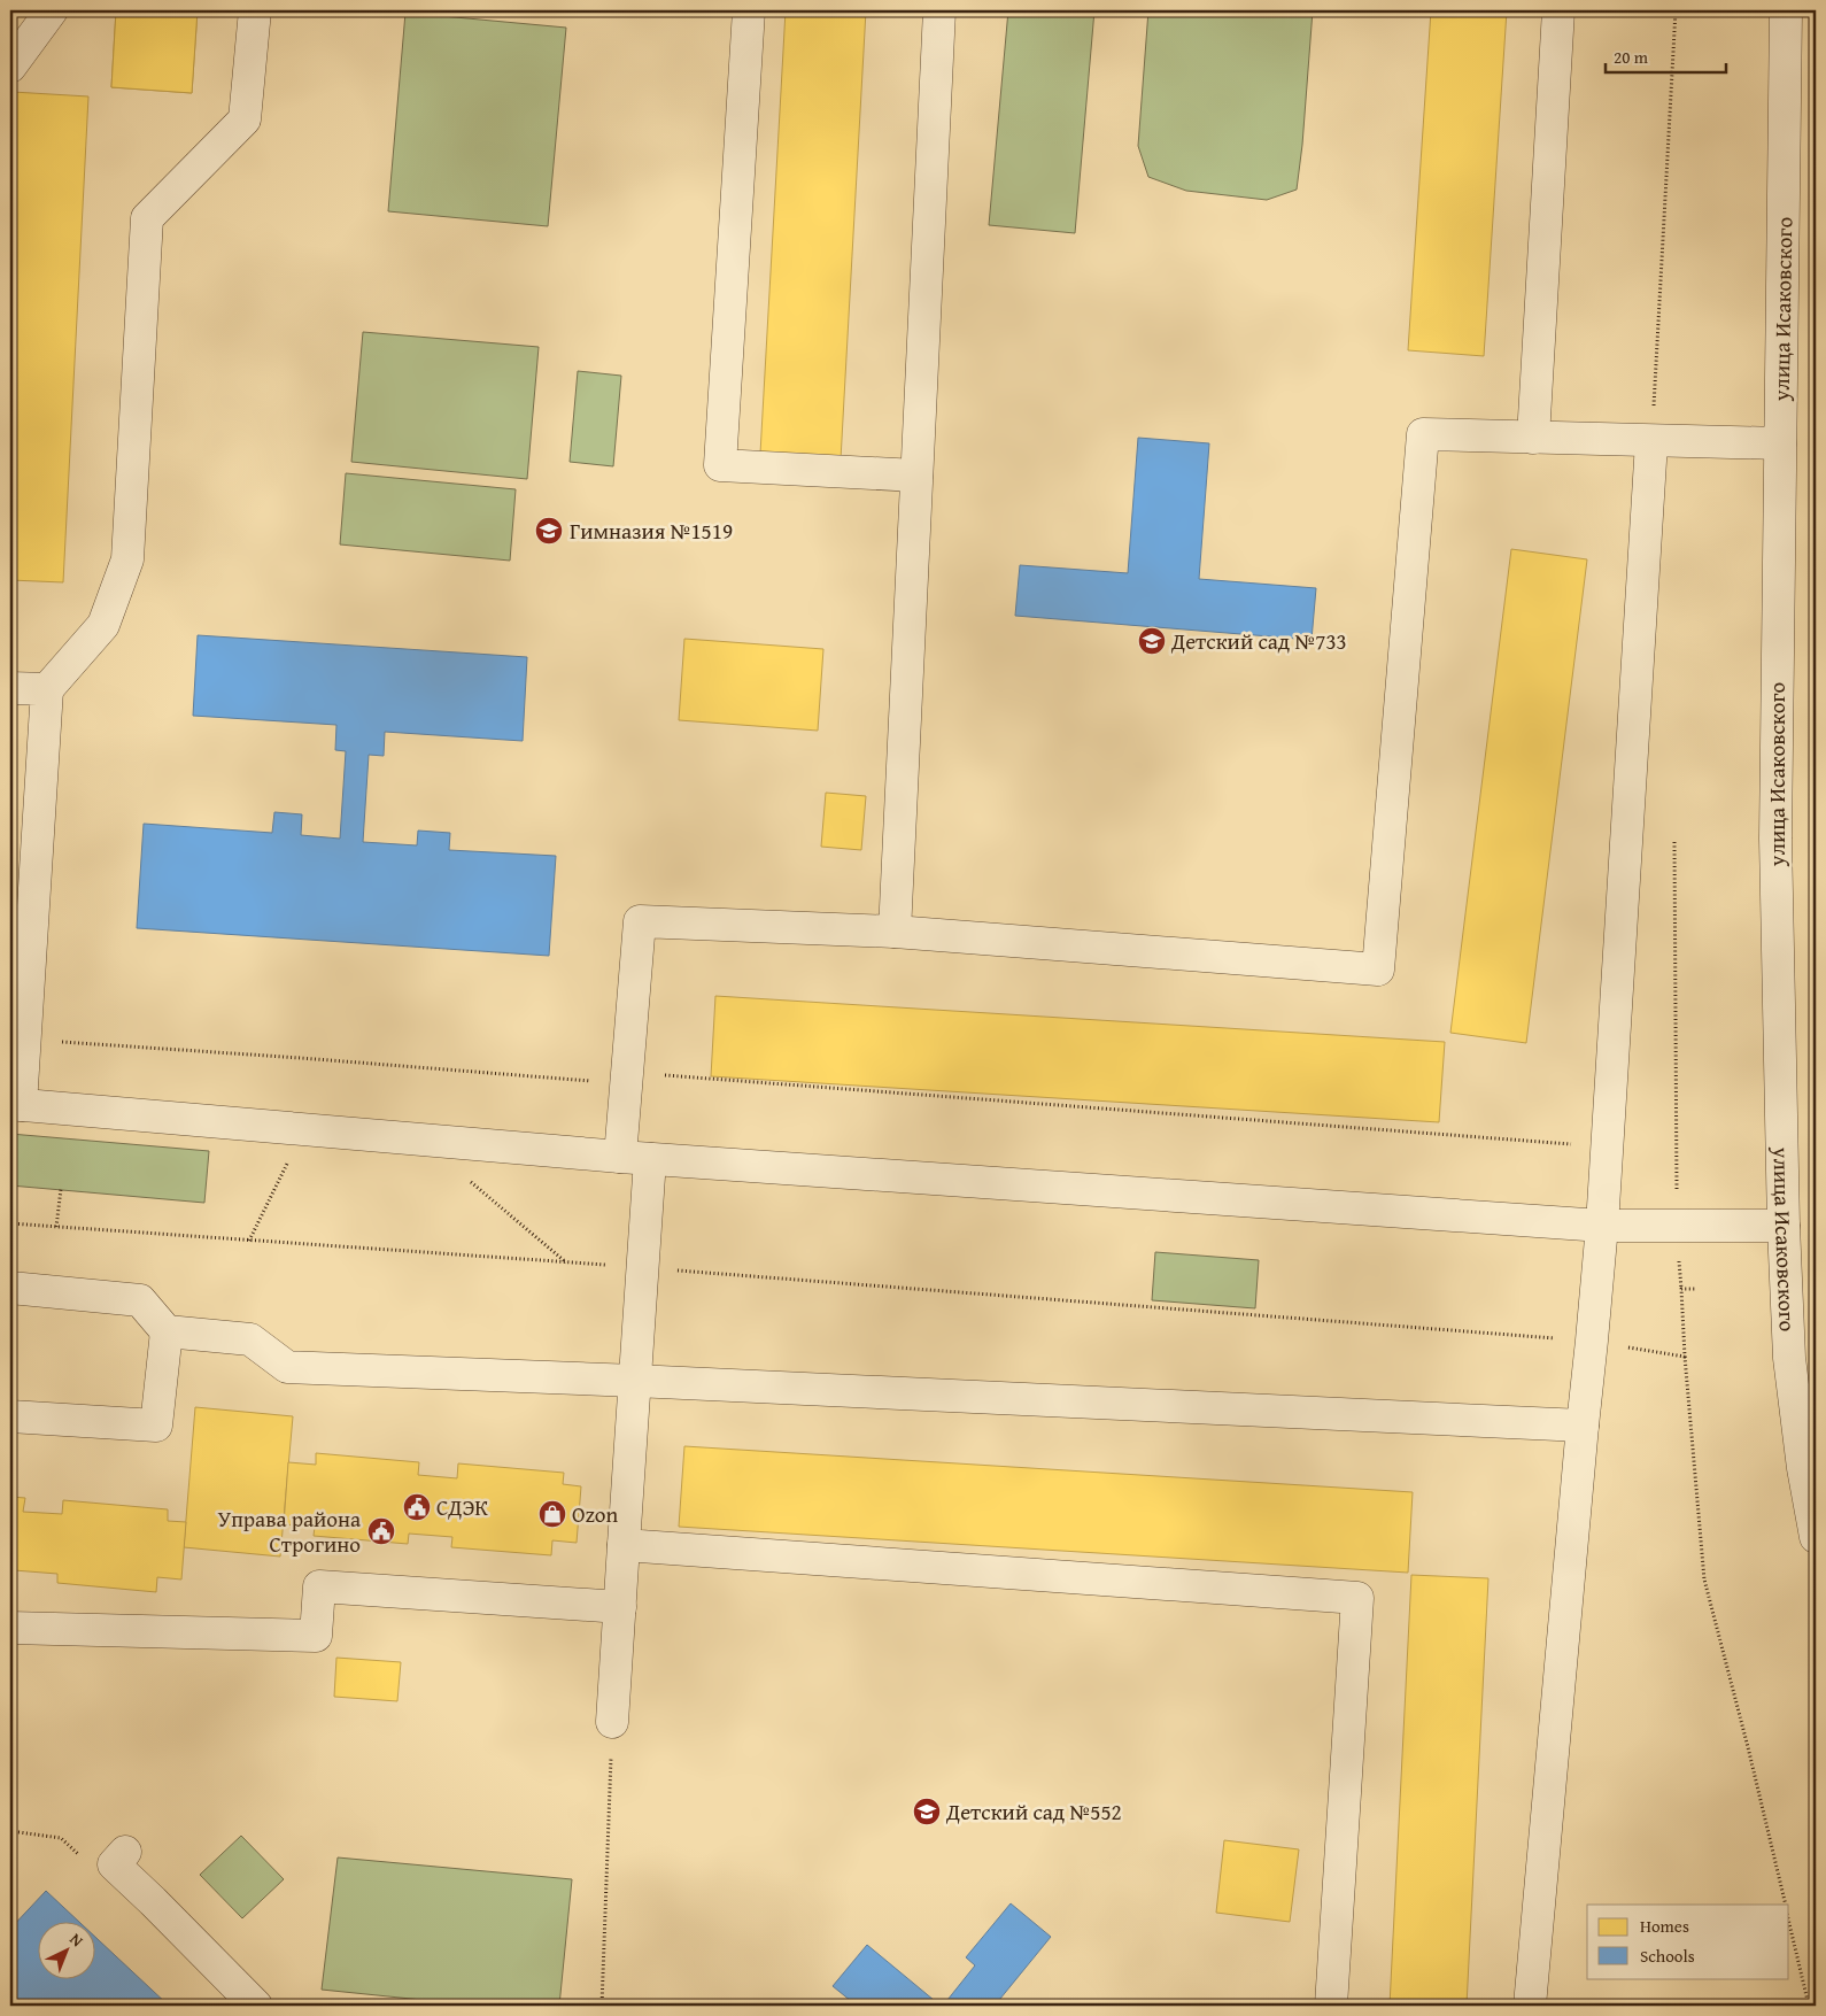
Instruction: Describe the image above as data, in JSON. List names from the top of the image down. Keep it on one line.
{"streets":{"street":["улица Исаковского"]},"places":{"school or university":["Гимназия №1519","Детский сад №733","Детский сад №552"],"public building":["СДЭК","Управа района Строгино"],"shop":["Ozon"]},"legend":["Homes","Schools"],"scale_bar":"20 m","north":"top right"}
